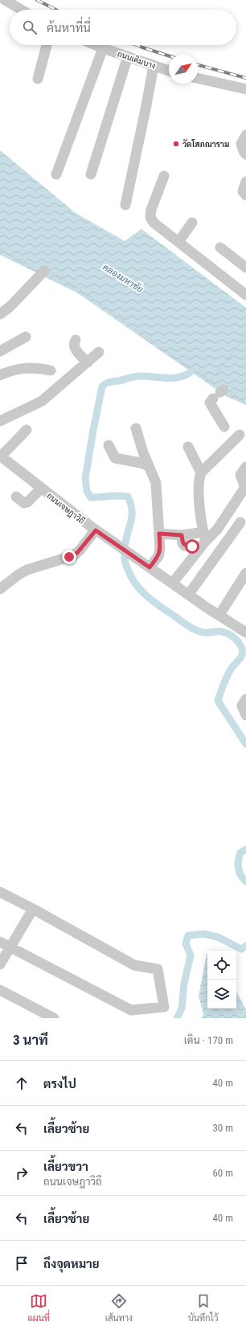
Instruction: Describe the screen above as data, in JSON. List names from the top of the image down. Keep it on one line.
{"streets":{"street":["ถนนเดิมบาง","ถนนเจษฎาวิถี"]},"water":["คลองมหาชัย"],"places":["วัดโสภณาราม"],"north":"top right","page":{"search":"ค้นหาที่นี่","heading":["3 นาที","เดิน · 170 m"],"list":[["ตรงไป","40 m"],["เลี้ยวซ้าย","30 m"],["เลี้ยวขวา","ถนนเจษฎาวิถี","60 m"],["เลี้ยวซ้าย","40 m"],"ถึงจุดหมาย"],"nav":["แผนที่","เส้นทาง","บันทึกไว้"]}}
